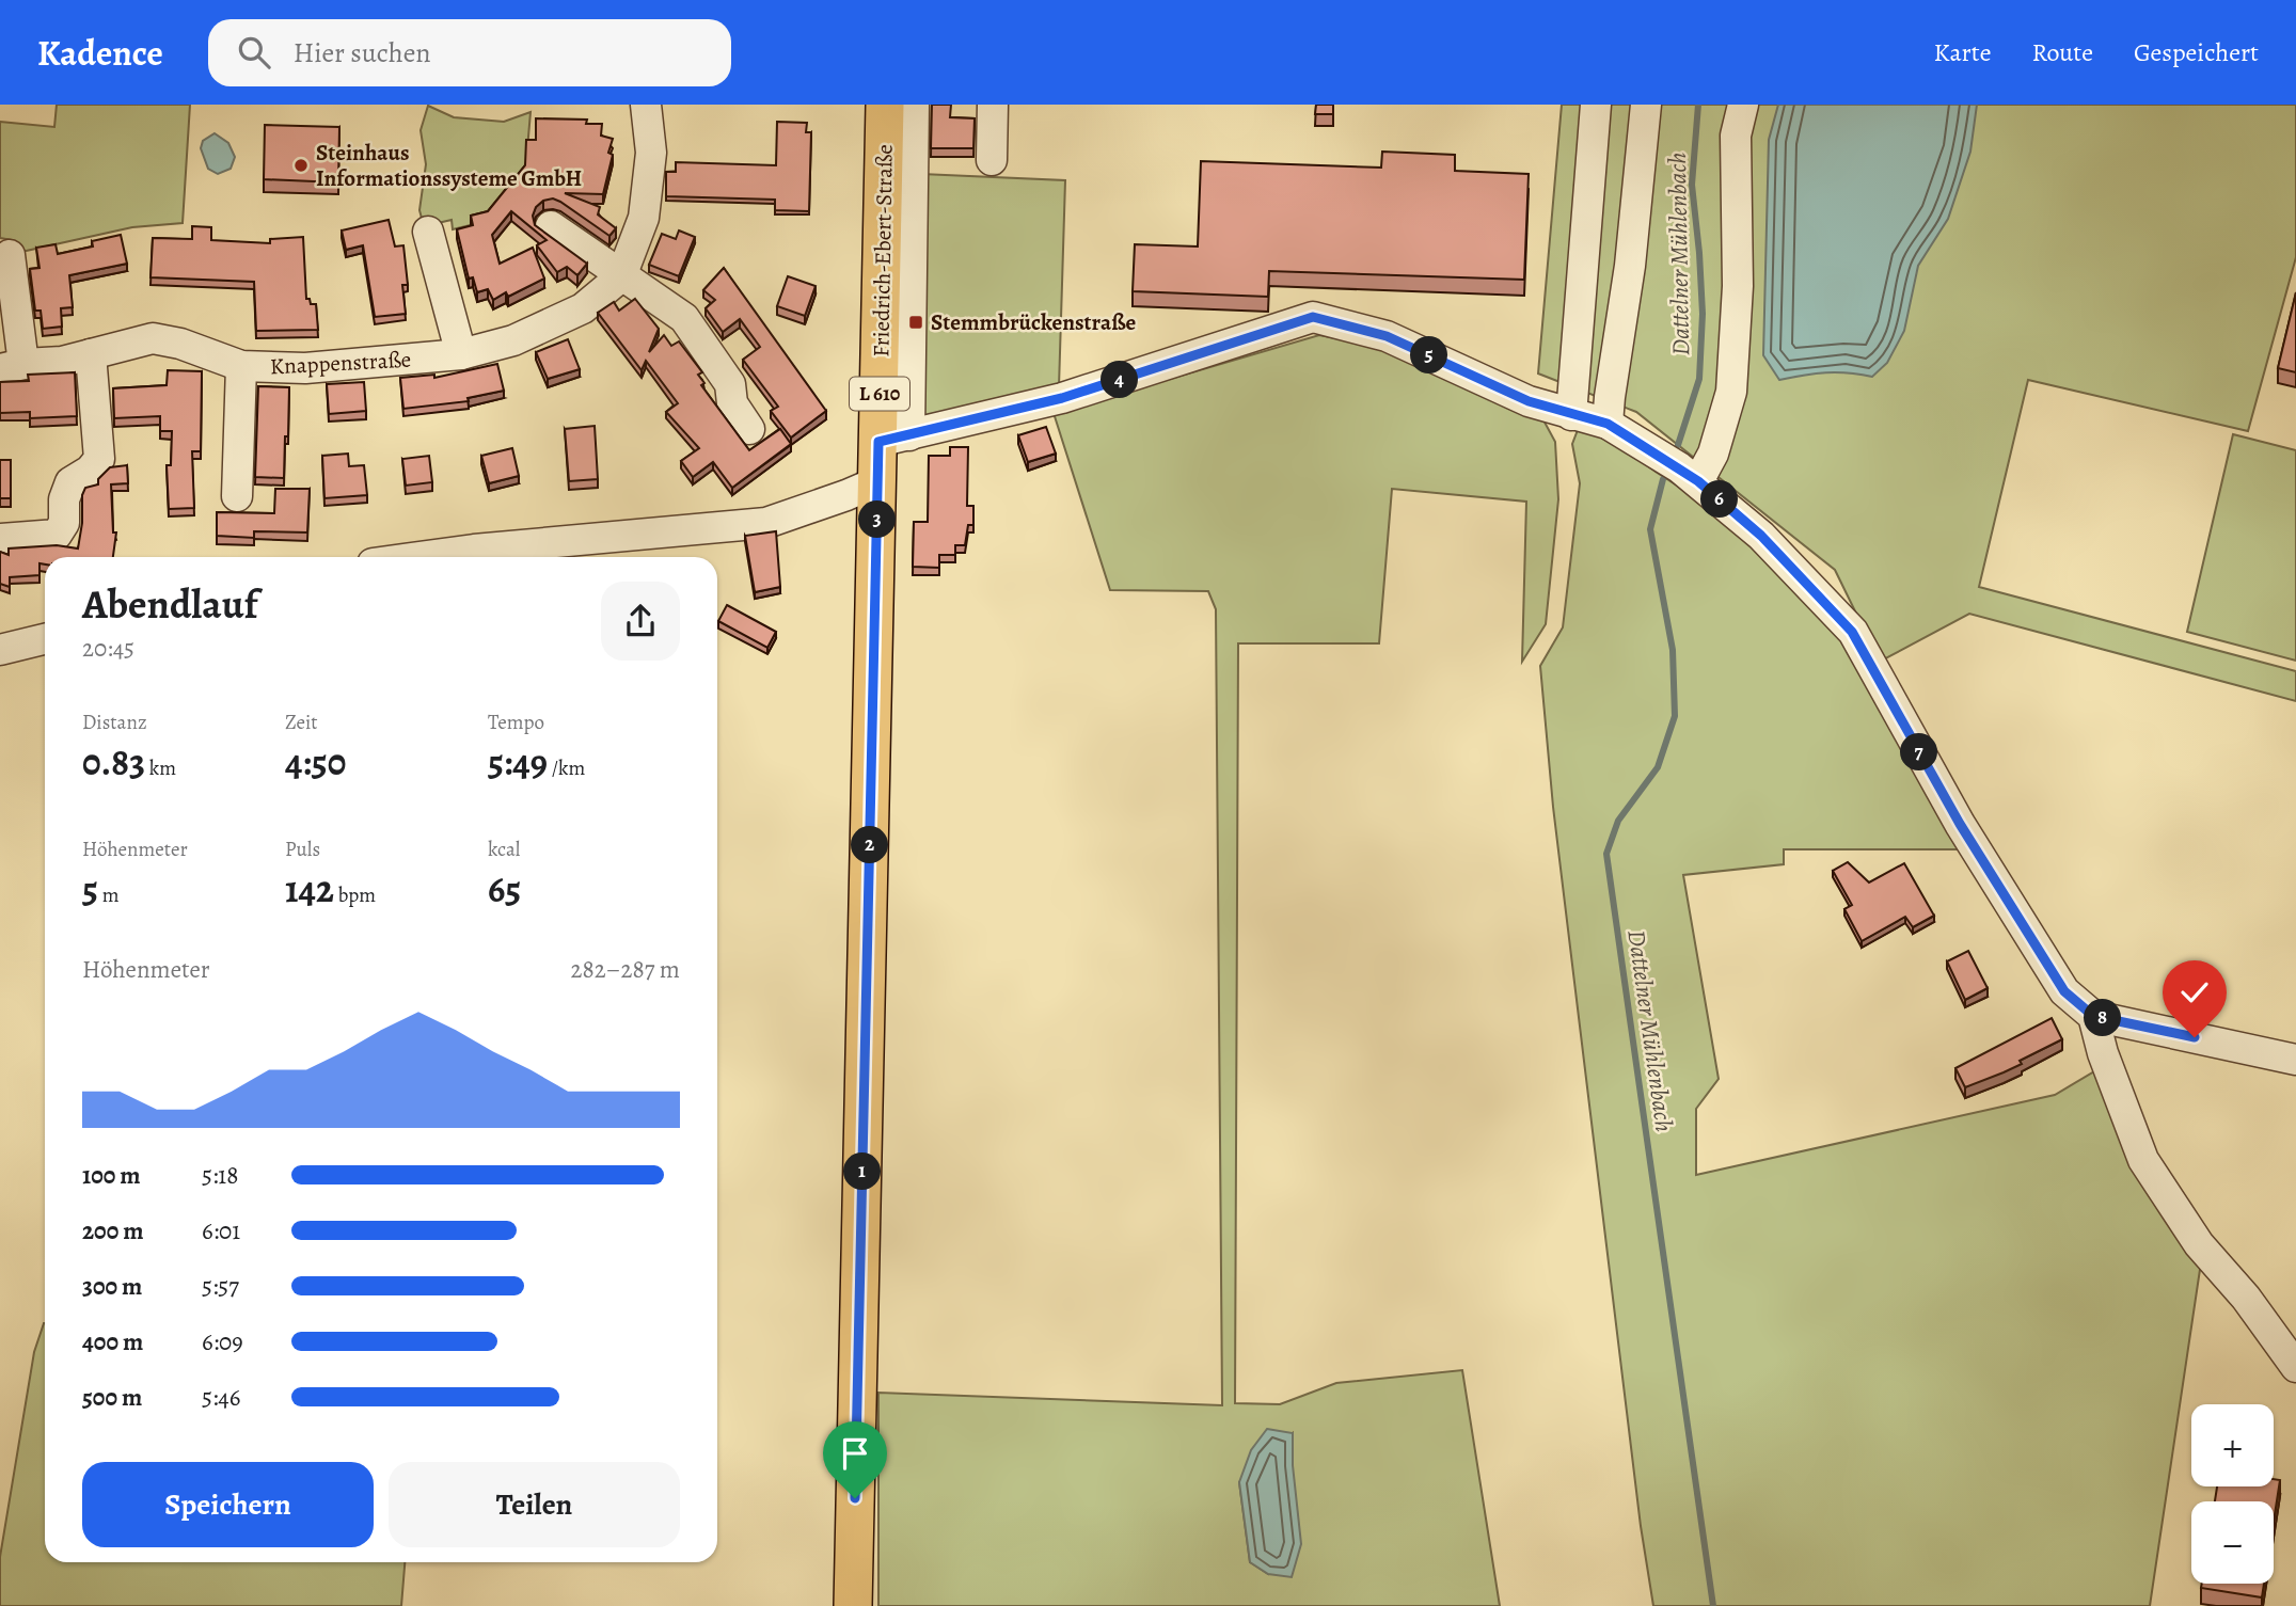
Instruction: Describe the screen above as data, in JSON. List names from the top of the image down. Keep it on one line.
{"streets":{"main road":["Friedrich-Ebert-Straße","L 610"],"street":["Knappenstraße"]},"water":["Dattelner Mühlenbach"],"places":{"other":["Steinhaus Informationssysteme GmbH"],"transit":["Stemmbrückenstraße"]},"page":{"header":"Kadence","search":"Hier suchen","nav":["Karte","Route","Gespeichert"],"pins":["5","4","6","3","7","2","8","1"],"heading":["Abendlauf","20:45"],"stats":[["Distanz","0.83 km"],["Zeit","4:50"],["Tempo","5:49 /km"],["Höhenmeter","5 m"],["Puls","142 bpm"],["kcal","65"]],"chart":["Höhenmeter","282–287 m"],"list":[{"name":"100 m","note":"5:18"},{"name":"200 m","note":"6:01"},{"name":"300 m","note":"5:57"},{"name":"400 m","note":"6:09"},{"name":"500 m","note":"5:46"}],"map_buttons":["+","−"],"buttons":["Speichern","Teilen"]}}
